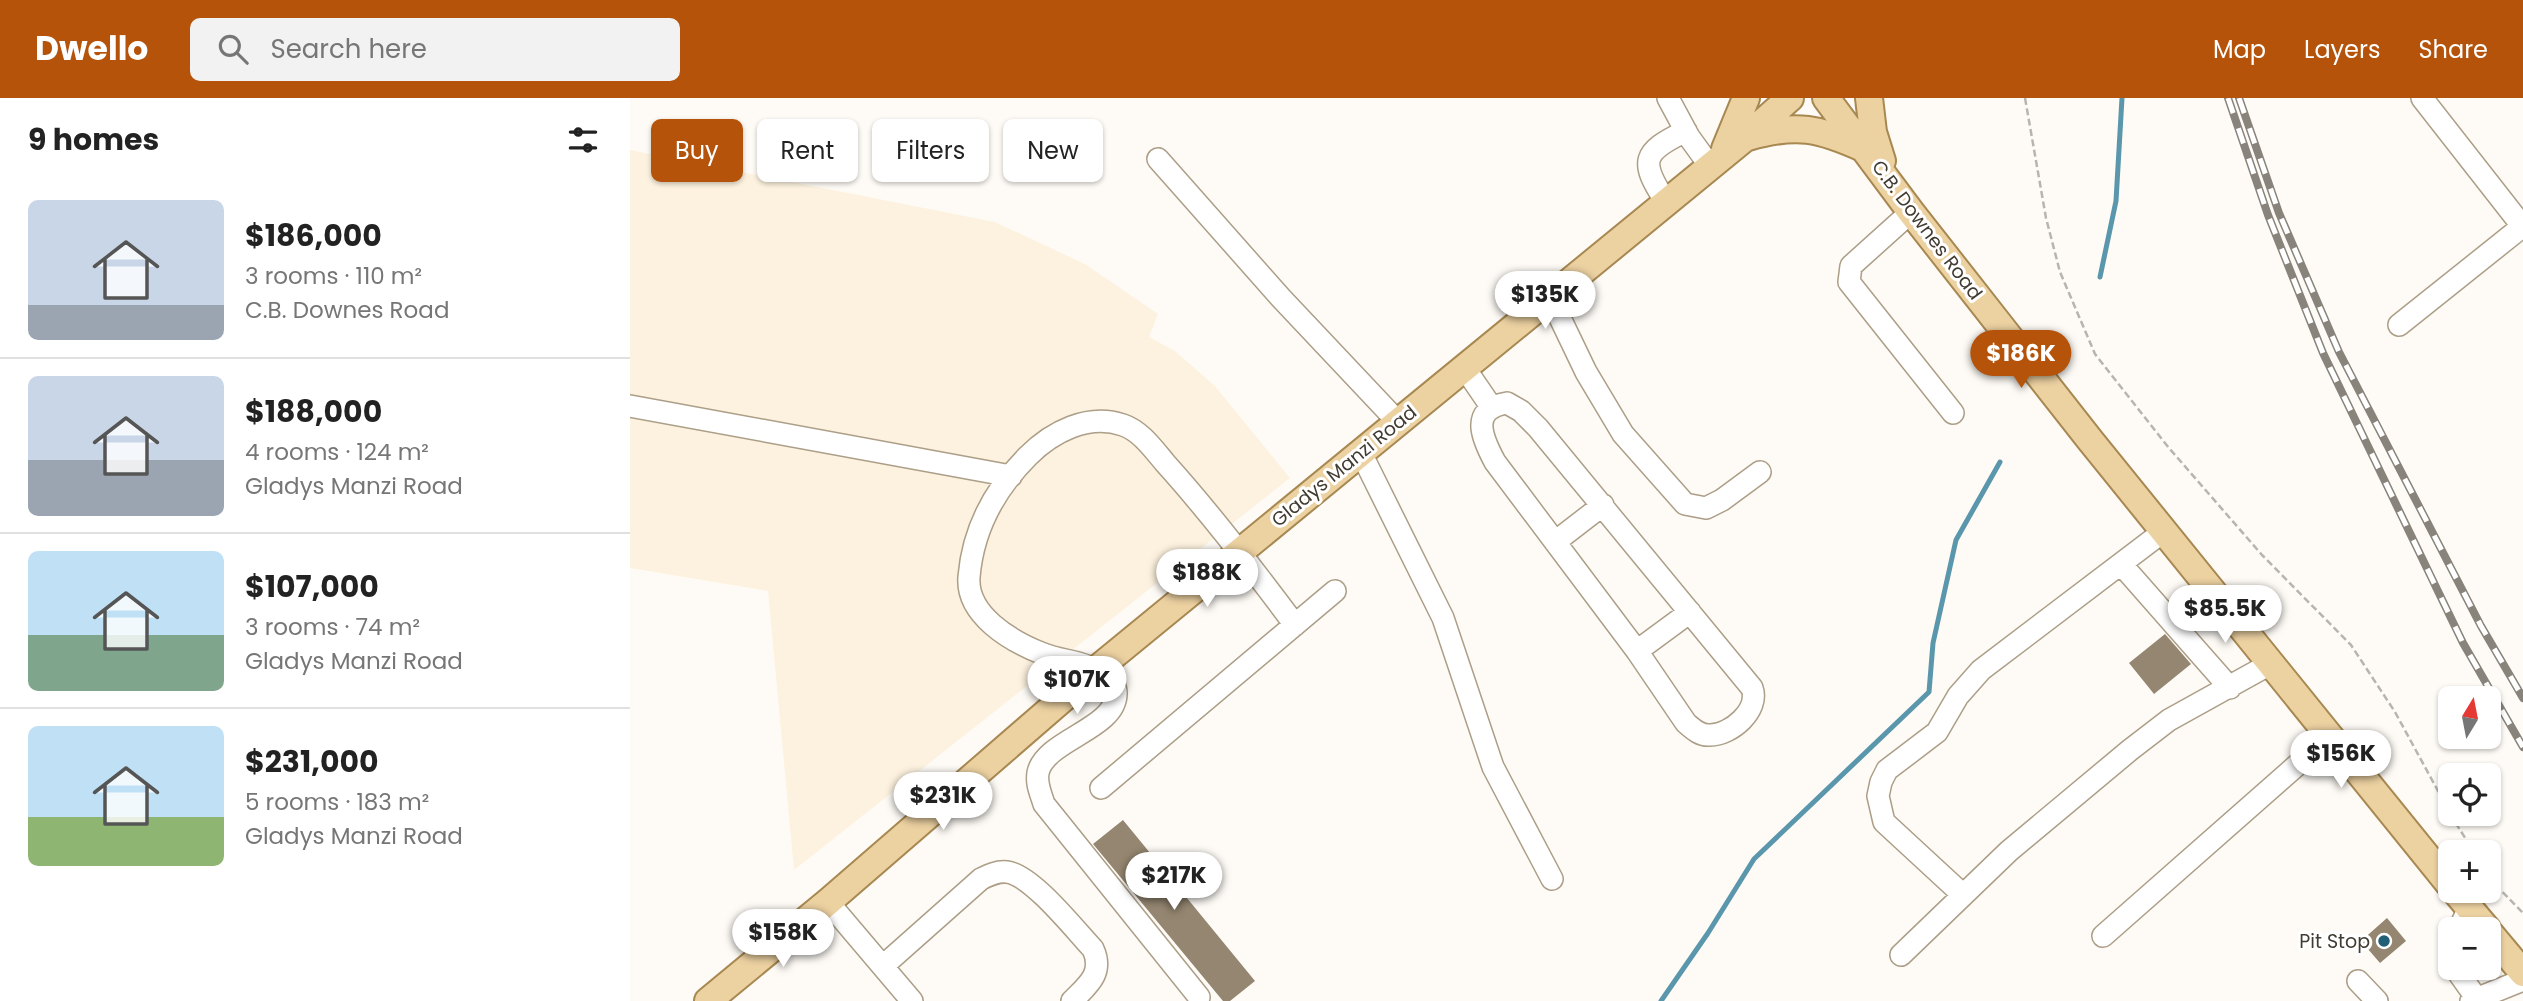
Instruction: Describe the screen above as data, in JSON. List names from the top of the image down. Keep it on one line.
{"streets":{"main road":["C.B. Downes Road","Gladys Manzi Road"]},"places":["Pit Stop"],"north":"top","page":{"header":"Dwello","search":"Search here","nav":["Map","Layers","Share"],"heading":"9 homes","chip":["Buy","Rent","Filters","New"],"list":[{"name":"$186,000","note":"3 rooms · 110 m² · C.B. Downes Road"},{"name":"$188,000","note":"4 rooms · 124 m² · Gladys Manzi Road"},{"name":"$107,000","note":"3 rooms · 74 m² · Gladys Manzi Road"},{"name":"$231,000","note":"5 rooms · 183 m² · Gladys Manzi Road"}],"price":["$135K","$186K","$188K","$85.5K","$107K","$156K","$231K","$217K","$158K"],"map_buttons":["+","−"]}}
